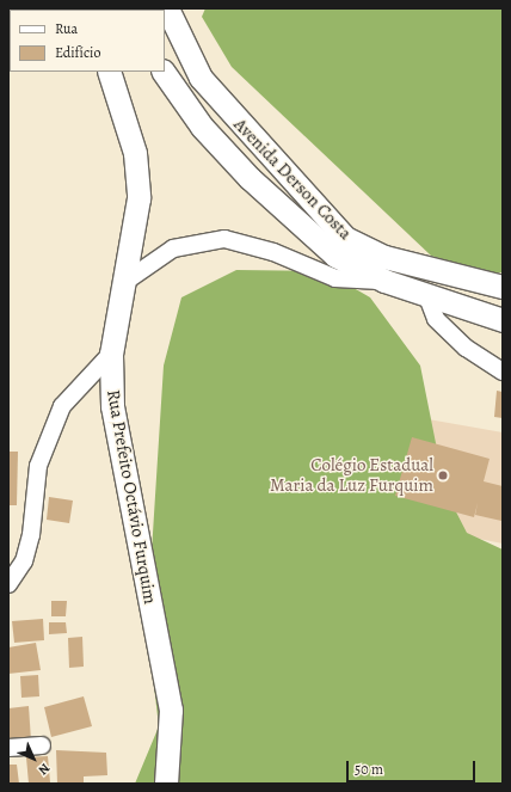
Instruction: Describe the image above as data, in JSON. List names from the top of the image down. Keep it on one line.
{"streets":{"main road":["Avenida Derson Costa","Rua Prefeito Octávio Furquim"]},"places":["Colégio Estadual Maria da Luz Furquim"],"legend":["Rua","Edifício"],"scale_bar":"50 m","north":"bottom right"}
